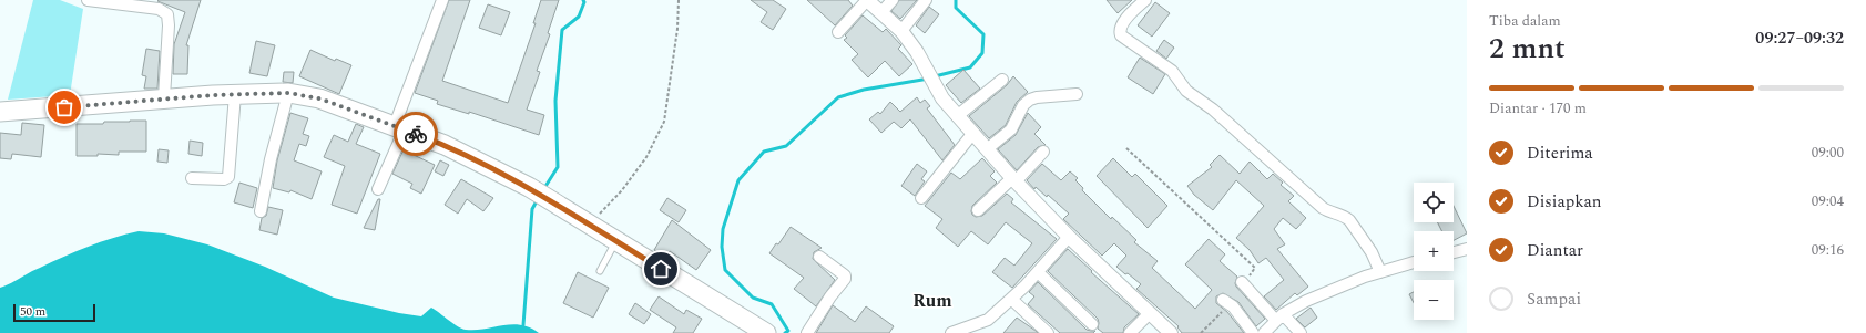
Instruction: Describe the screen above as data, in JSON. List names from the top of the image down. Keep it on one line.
{"districts":["Rum"],"scale_bar":"50 m","page":{"heading":["2 mnt","Tiba dalam","09:27–09:32"],"bar":"Diantar · 170 m","list":[["Diterima","09:00"],["Disiapkan","09:04"],["Diantar","09:16"],"Sampai"],"map_buttons":["+","−"],"scale":"50 m"}}
